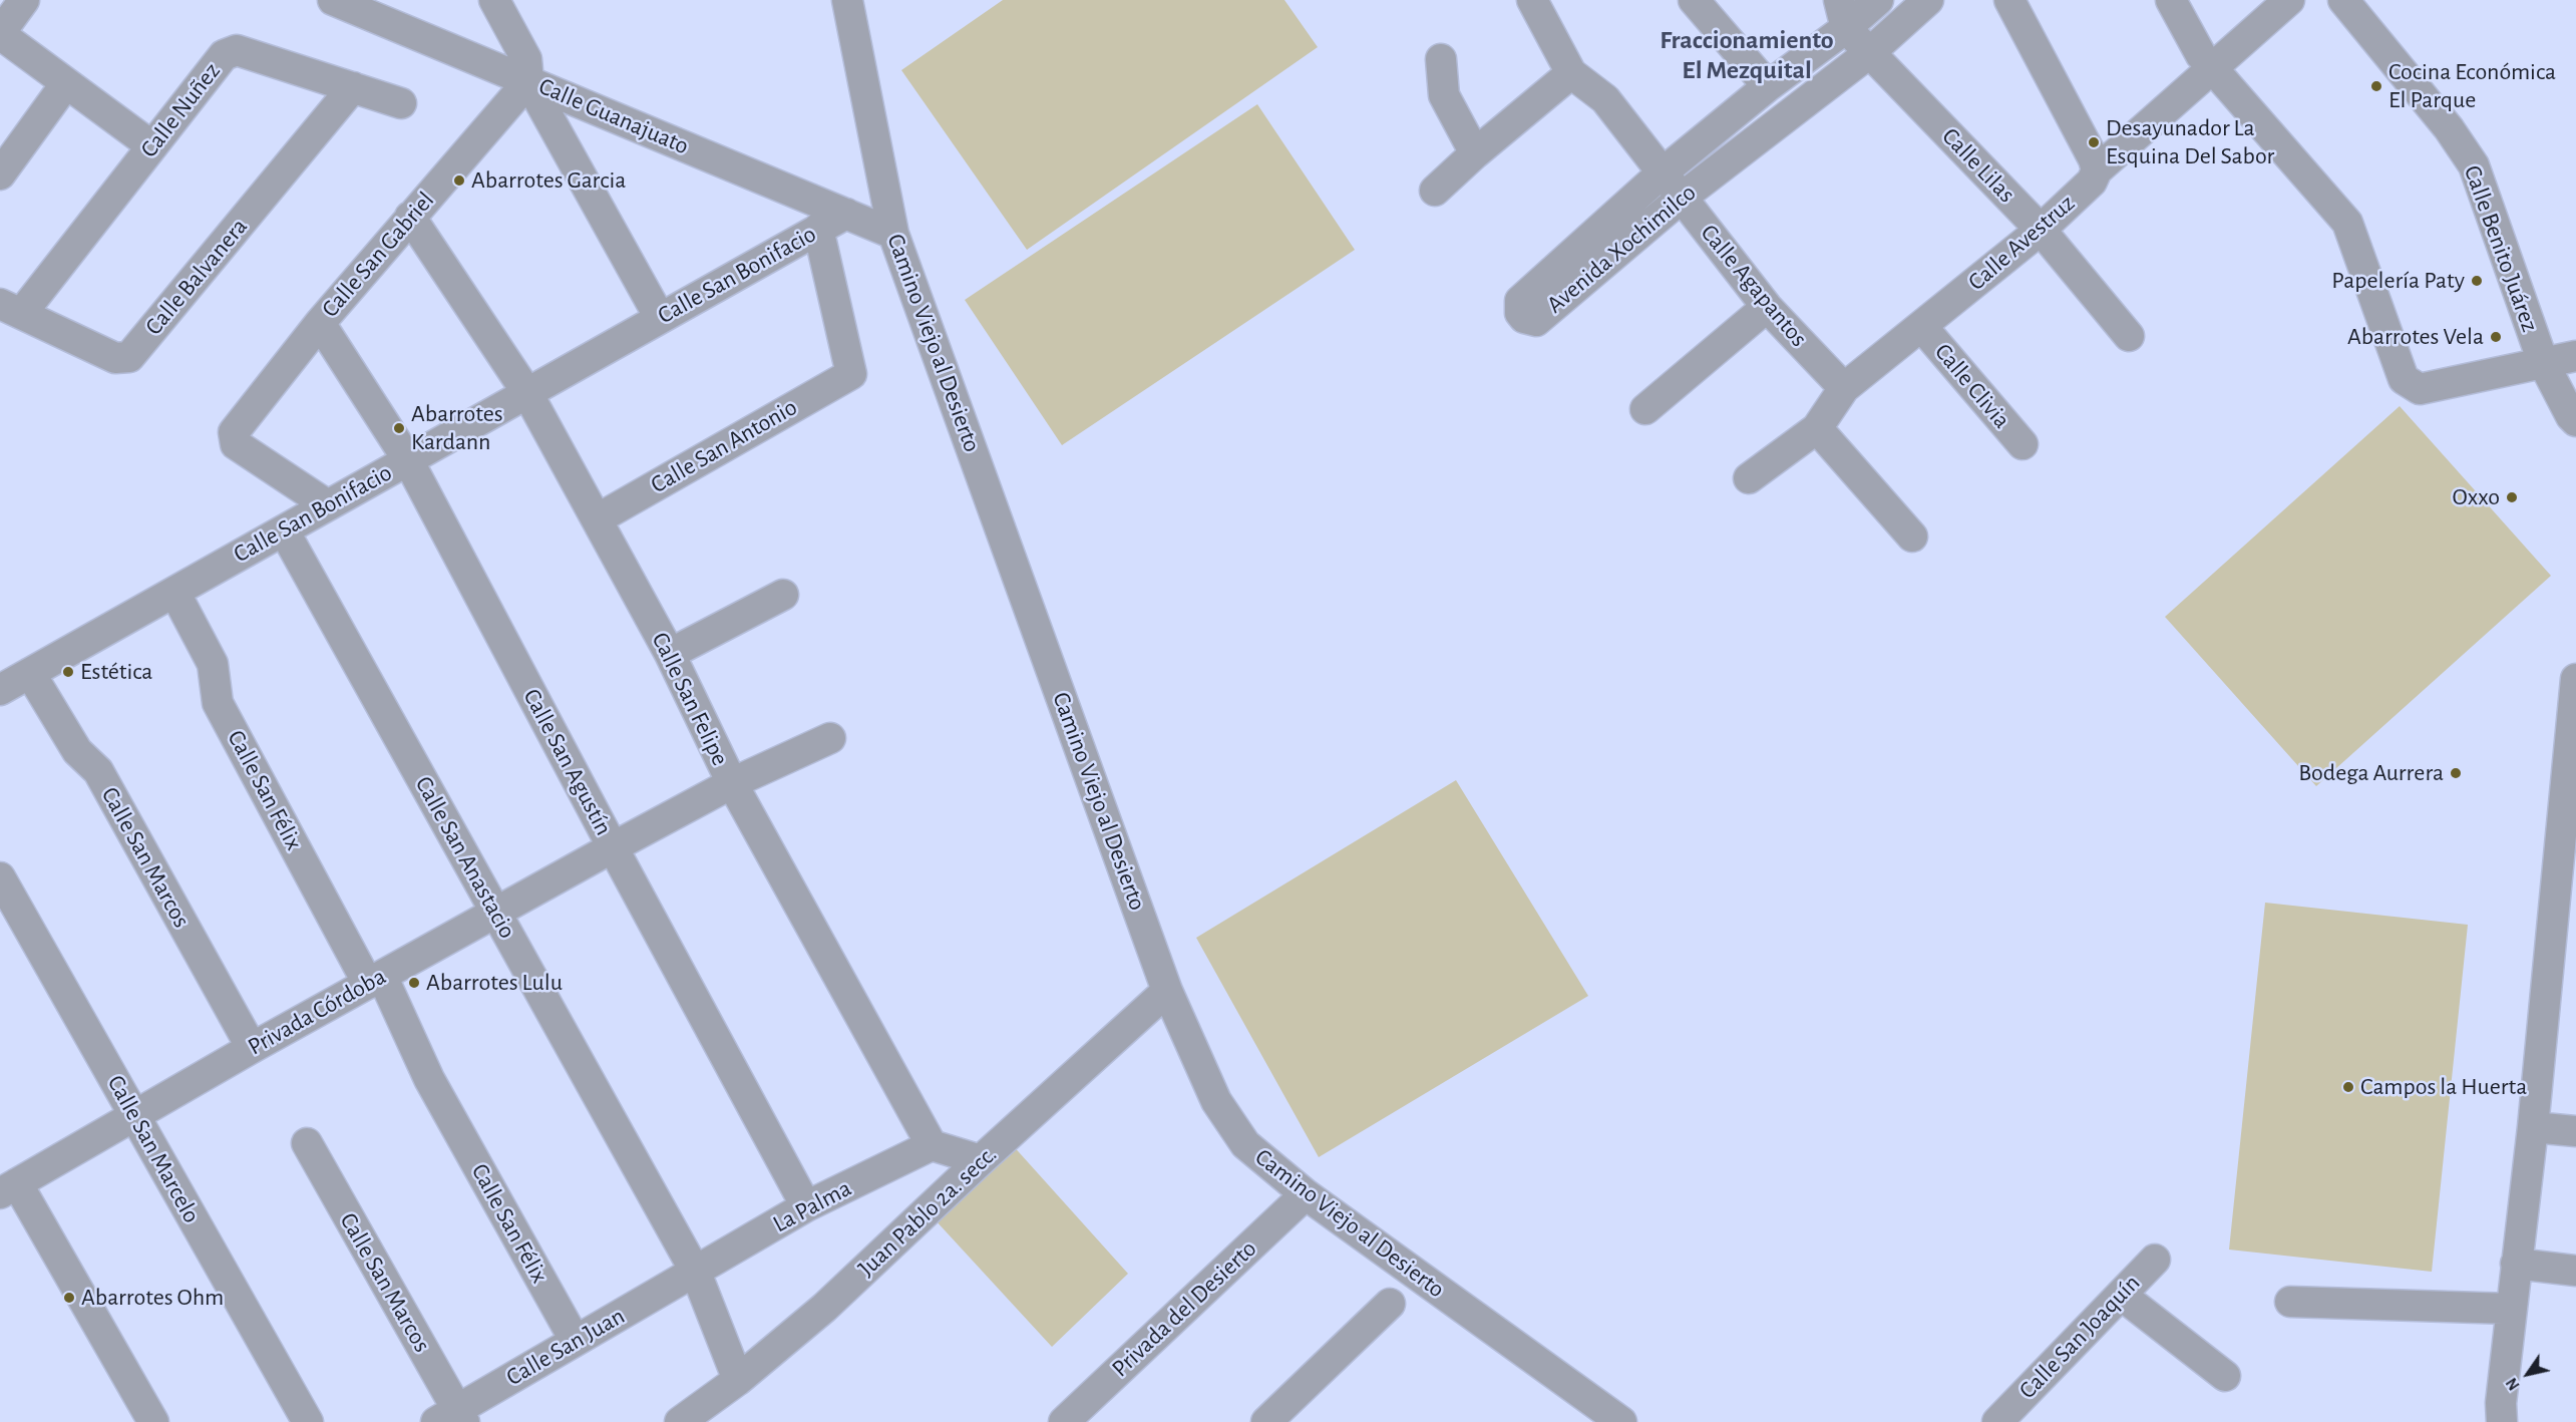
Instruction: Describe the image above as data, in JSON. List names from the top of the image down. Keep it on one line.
{"streets":{"street":["Calle Nuñez","Calle Guanajuato","Calle Lilas","Calle Avestruz","Avenida Xochimilco","Calle Benito Juárez","Calle San Gabriel","Calle San Bonifacio","Calle Balvanera","Calle Agapantos","Camino Viejo al Desierto","Calle Clivia","Calle San Antonio","Calle San Felipe","Calle San Agustín","Calle San Félix","Calle San Marcos","Calle San Anastacio","Privada Córdoba","Calle San Marcelo","La Palma","Juan Pablo 2a. secc.","Privada del Desierto","Calle San Joaquín","Calle San Juan"]},"crossings":[["Calle Nuñez","Calle Balvanera"],["Calle Guanajuato","Calle San Gabriel"],["Calle Guanajuato","Calle San Bonifacio"],["Calle Guanajuato","Camino Viejo al Desierto"],["Calle Lilas","Calle Avestruz"],["Calle Lilas","Avenida Xochimilco"],["Calle Avestruz","Calle Agapantos"],["Calle Avestruz","Calle Clivia"],["Avenida Xochimilco","Calle Agapantos"],["Calle San Gabriel","Calle San Bonifacio"],["Calle San Gabriel","Calle San Felipe"],["Calle San Gabriel","Calle San Agustín"],["Calle San Bonifacio","Calle San Antonio"],["Calle San Bonifacio","Calle San Felipe"],["Calle San Bonifacio","Calle San Agustín"],["Calle San Bonifacio","Calle San Félix"],["Calle San Bonifacio","Calle San Marcos"],["Calle San Bonifacio","Calle San Anastacio"],["Camino Viejo al Desierto","Juan Pablo 2a. secc."],["Camino Viejo al Desierto","Privada del Desierto"],["Calle San Antonio","Calle San Felipe"],["Calle San Felipe","Privada Córdoba"],["Calle San Felipe","La Palma"],["Calle San Agustín","Privada Córdoba"],["Calle San Agustín","La Palma"],["Calle San Félix","Privada Córdoba"],["Calle San Félix","Calle San Juan"],["Calle San Marcos","Privada Córdoba"],["Calle San Marcos","Calle San Juan"],["Calle San Anastacio","Privada Córdoba"],["Calle San Anastacio","La Palma"],["Calle San Anastacio","Juan Pablo 2a. secc."],["Calle San Anastacio","Calle San Juan"],["Privada Córdoba","Calle San Marcelo"],["La Palma","Calle San Juan"]],"districts":["Fraccionamiento El Mezquital"],"places":["Cocina Económica El Parque","Desayunador La Esquina Del Sabor","Abarrotes Garcia","Papelería Paty","Abarrotes Vela","Abarrotes Kardann","Oxxo","Estética","Bodega Aurrera","Abarrotes Lulu","Campos la Huerta","Abarrotes Ohm"],"north":"bottom left"}
